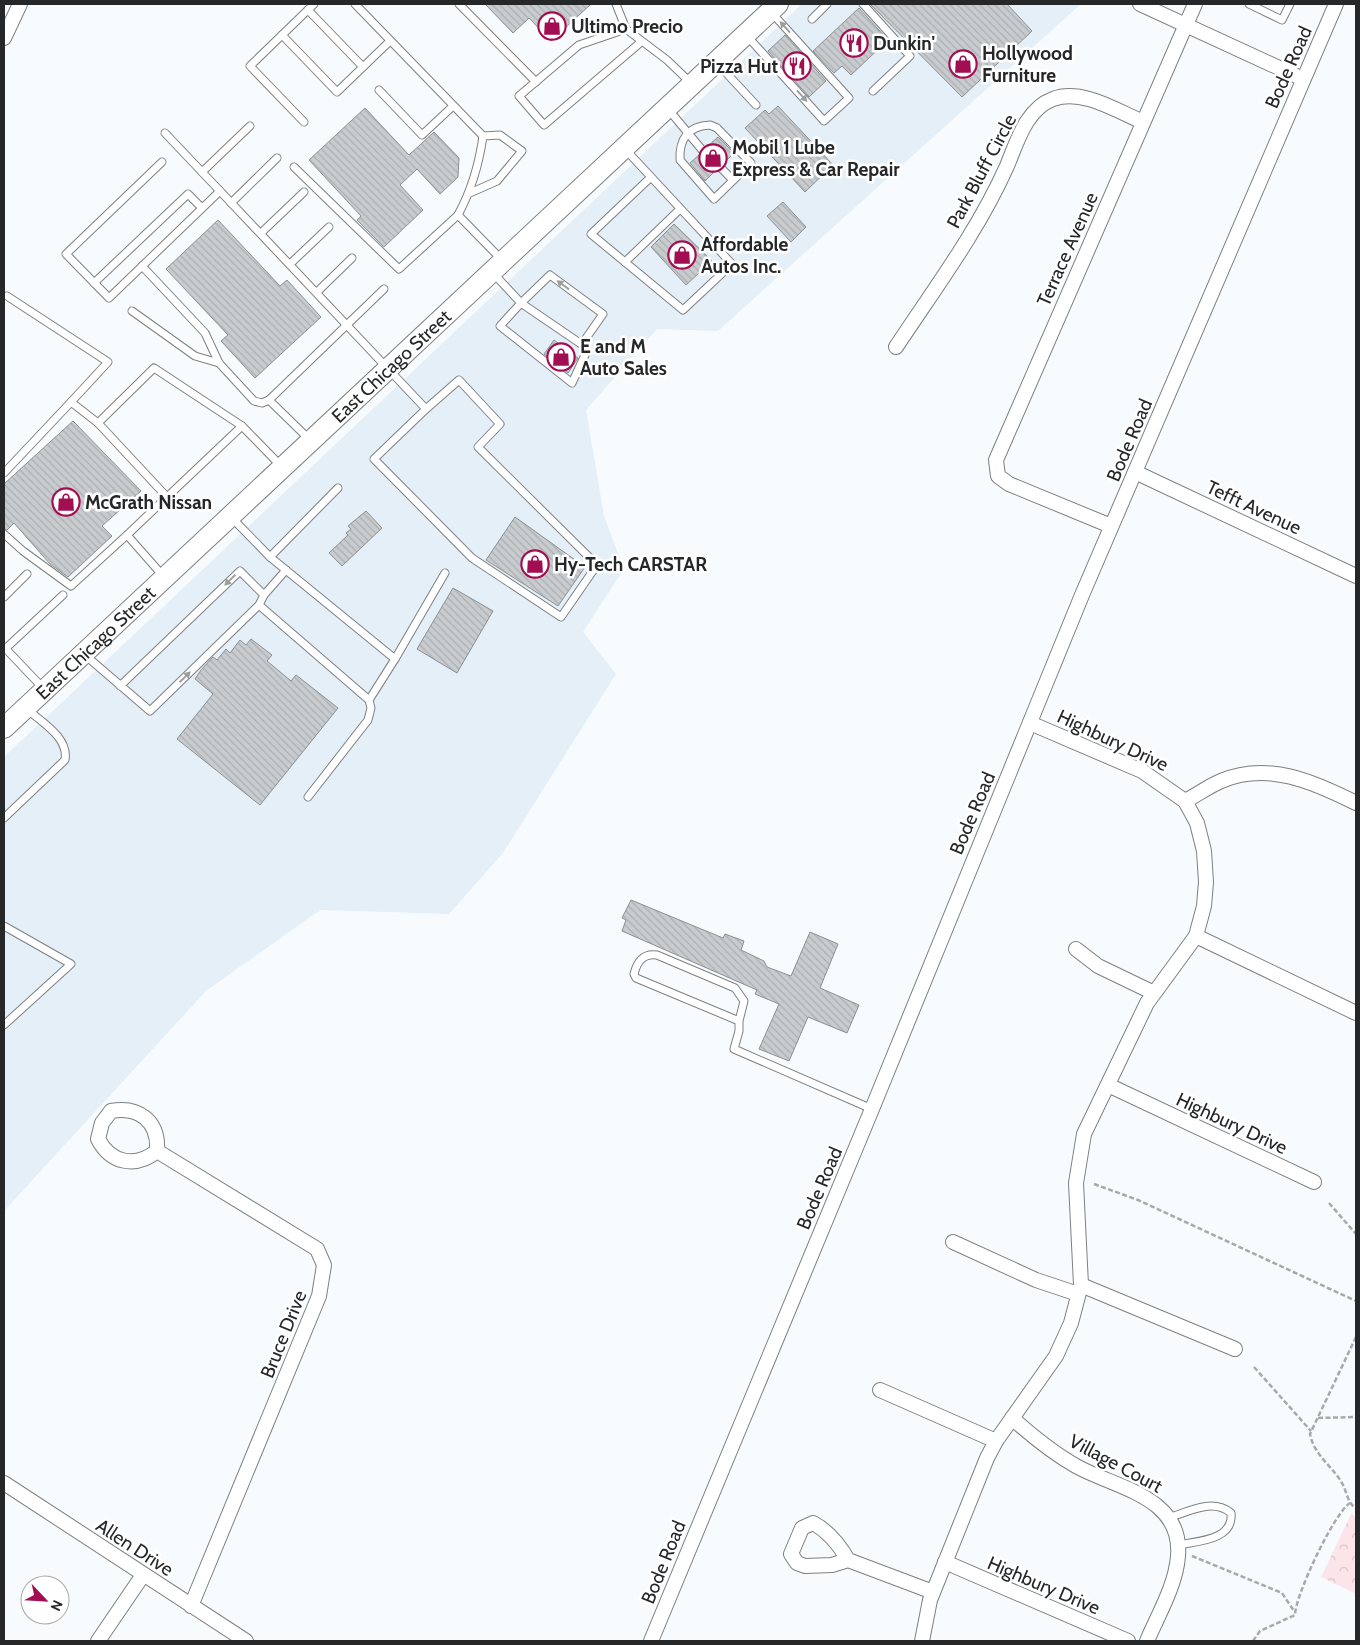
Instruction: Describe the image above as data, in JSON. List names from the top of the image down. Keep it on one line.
{"streets":{"main road":["East Chicago Street"],"street":["Bode Road","Park Bluff Circle","Terrace Avenue","Tefft Avenue","Highbury Drive","Bruce Drive","Village Court","Allen Drive"]},"crossings":[["Bode Road","Terrace Avenue"],["Bode Road","Tefft Avenue"],["Bode Road","Highbury Drive"],["Park Bluff Circle","Terrace Avenue"],["Highbury Drive","Village Court"],["Bruce Drive","Allen Drive"]],"places":{"shop":["Ultimo Precio","Hollywood Furniture","Mobil 1 Lube Express & Car Repair","Affordable Autos Inc.","E and M Auto Sales","McGrath Nissan","Hy-Tech CARSTAR"],"restaurant":["Dunkin'","Pizza Hut"]},"north":"bottom right"}
